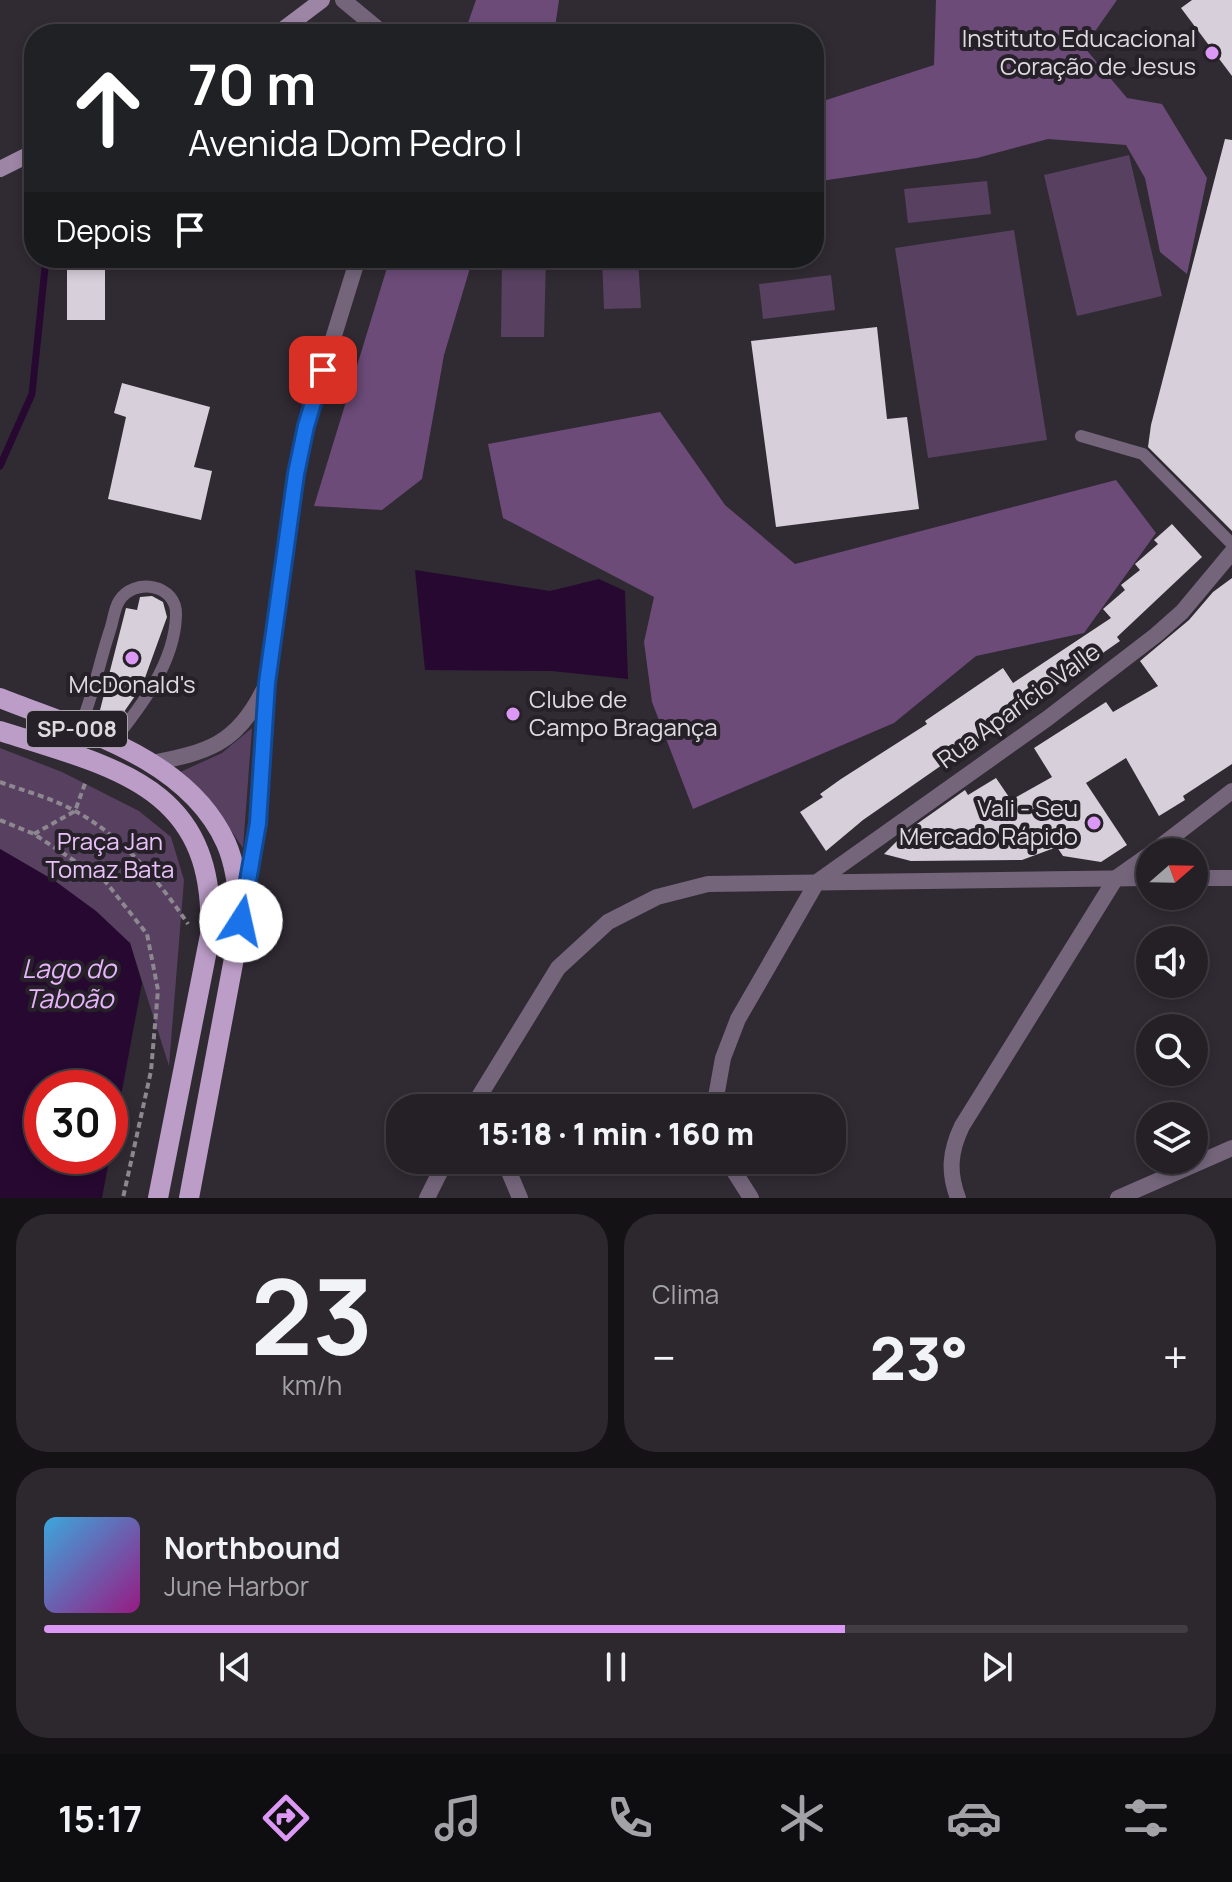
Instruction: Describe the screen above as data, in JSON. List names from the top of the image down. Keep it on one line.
{"streets":{"main road":["SP-008"],"street":["Rua Aparício Valle"]},"water":["Lago do Taboão"],"parks":["Praça Jan Tomaz Bata"],"places":["Instituto Educacional Coração de Jesus","McDonald's","Clube de Campo Bragança","Vali - Seu Mercado Rápido"],"north":"right","page":{"turn":["70 m","Avenida Dom Pedro I"],"then":"Depois","limit":"30","trip":"15:18 · 1 min · 160 m","tile":[["23","km/h"],"Clima"],"heat":["−","23°","+"],"song":["Northbound","June Harbor"],"tabs":"15:17"}}
